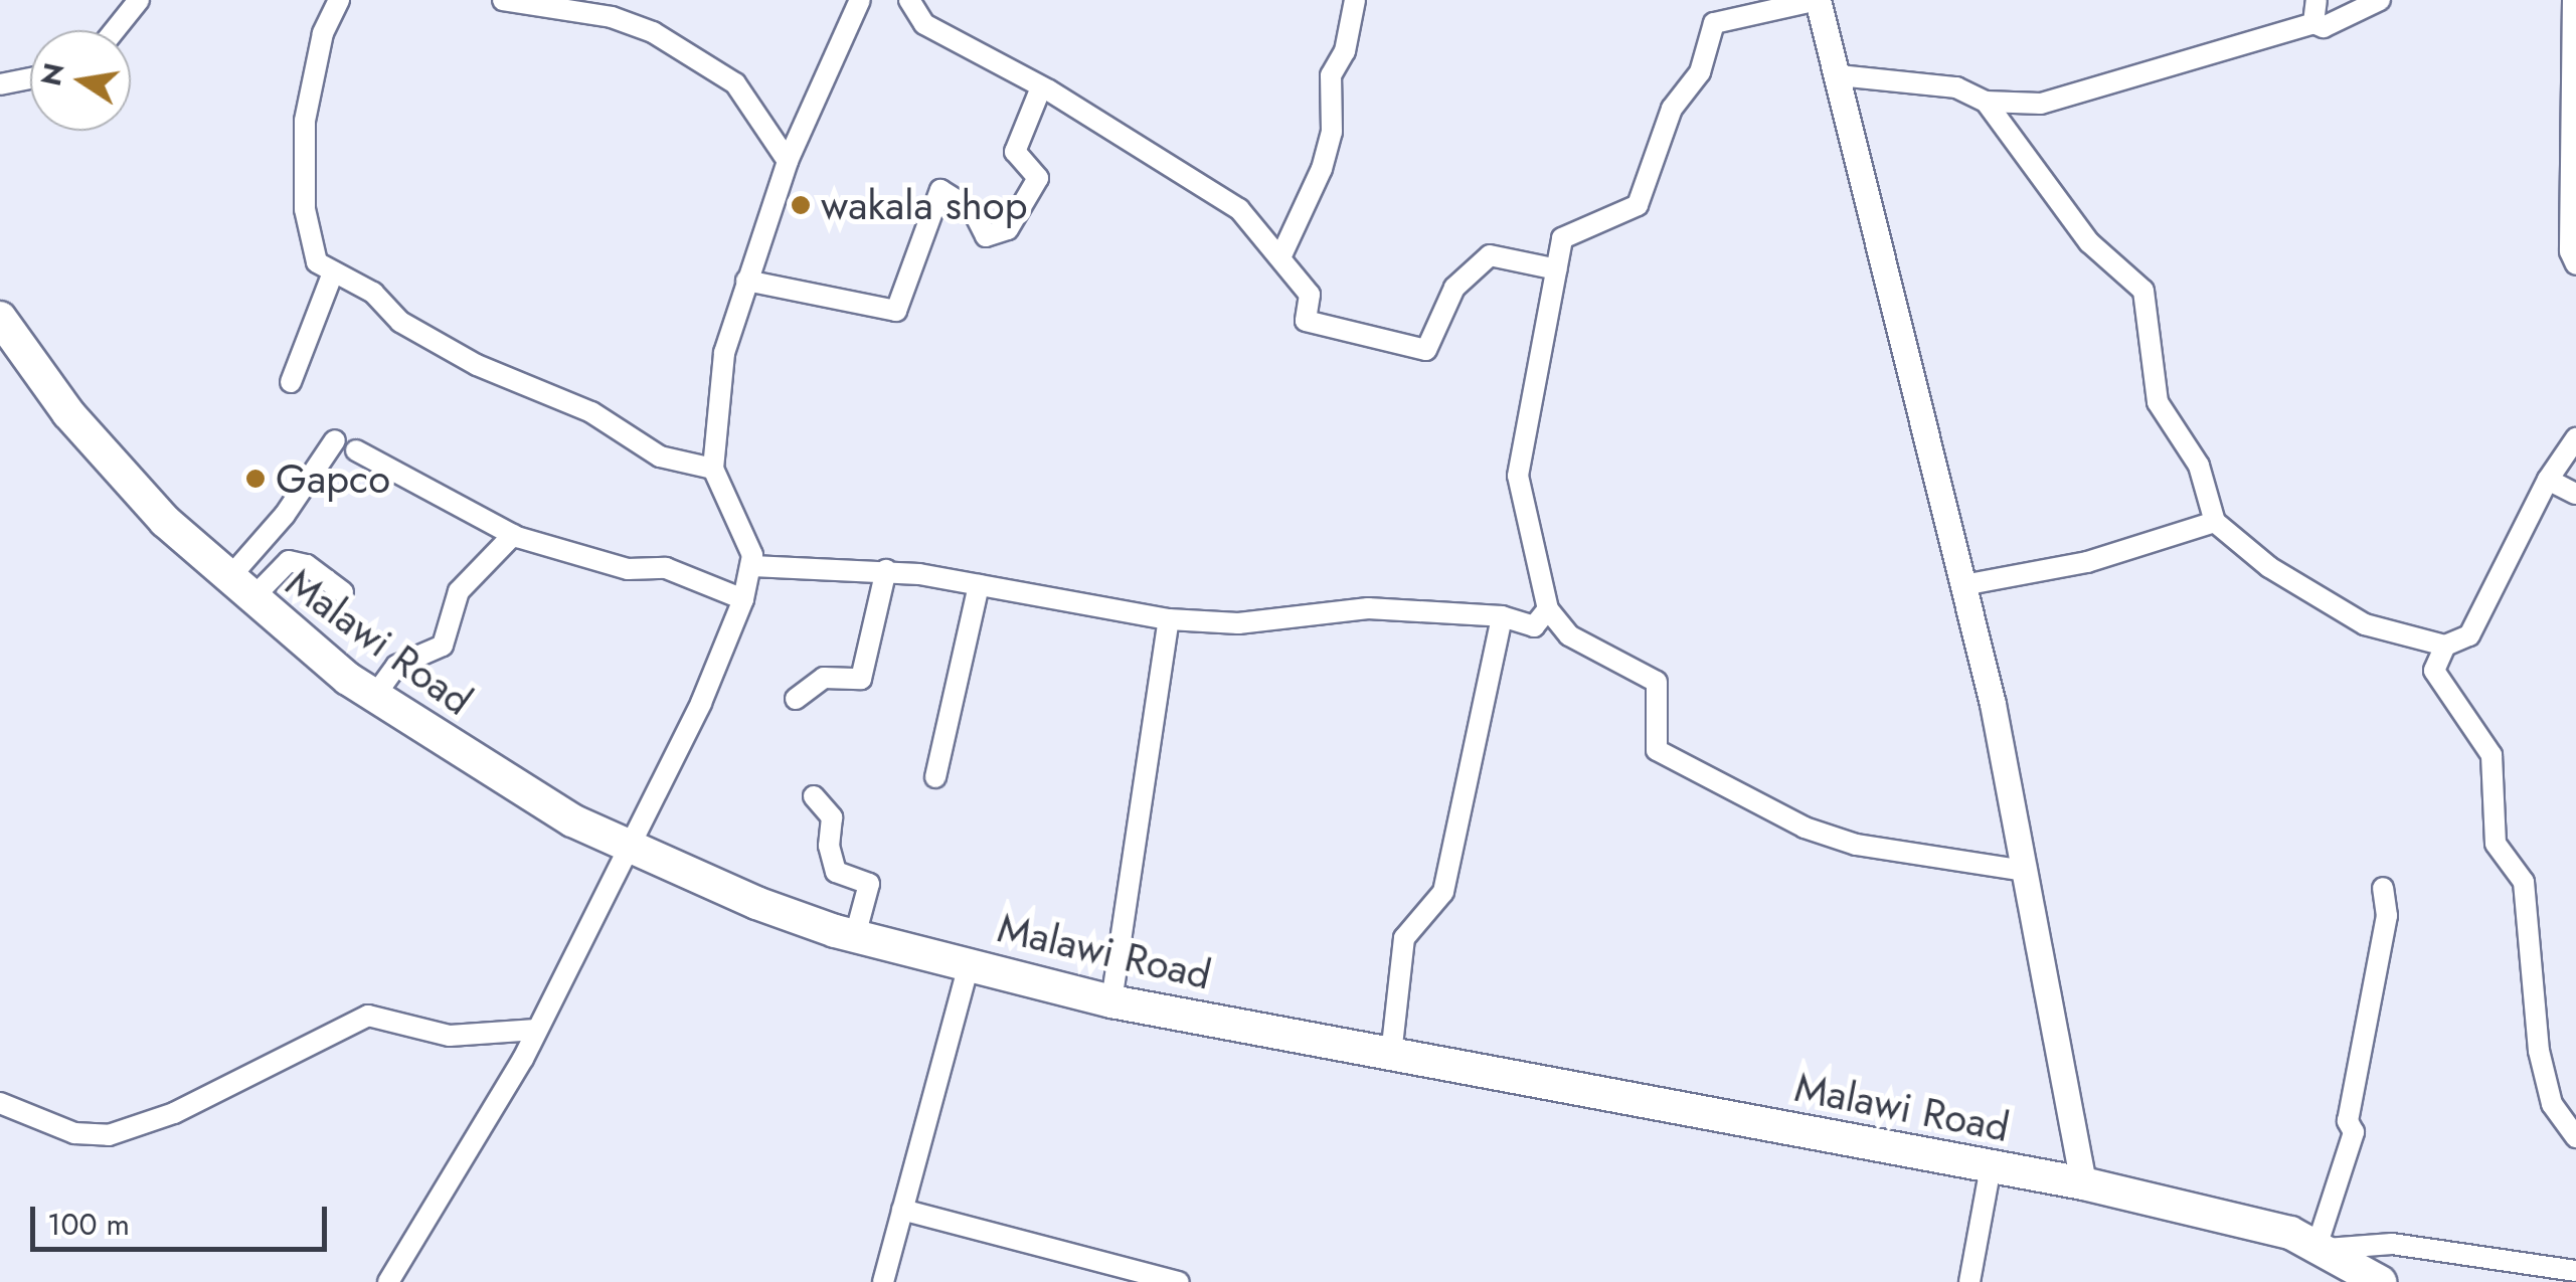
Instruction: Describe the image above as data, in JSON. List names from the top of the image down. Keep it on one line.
{"streets":{"main road":["Malawi Road"]},"places":["wakala shop","Gapco"],"scale_bar":"100 m","north":"left"}
